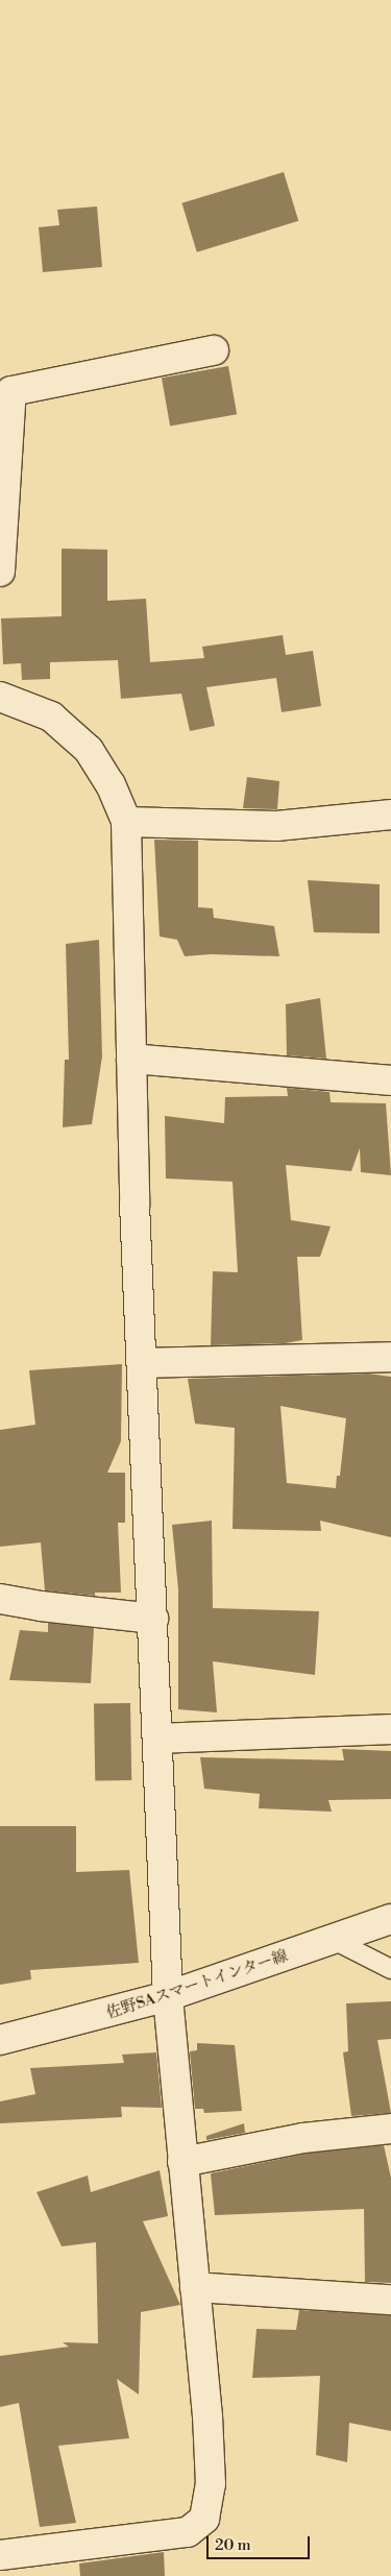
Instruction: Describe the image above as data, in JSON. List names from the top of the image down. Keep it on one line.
{"streets":{"street":["佐野SAスマートインター線"]},"scale_bar":"20 m"}
